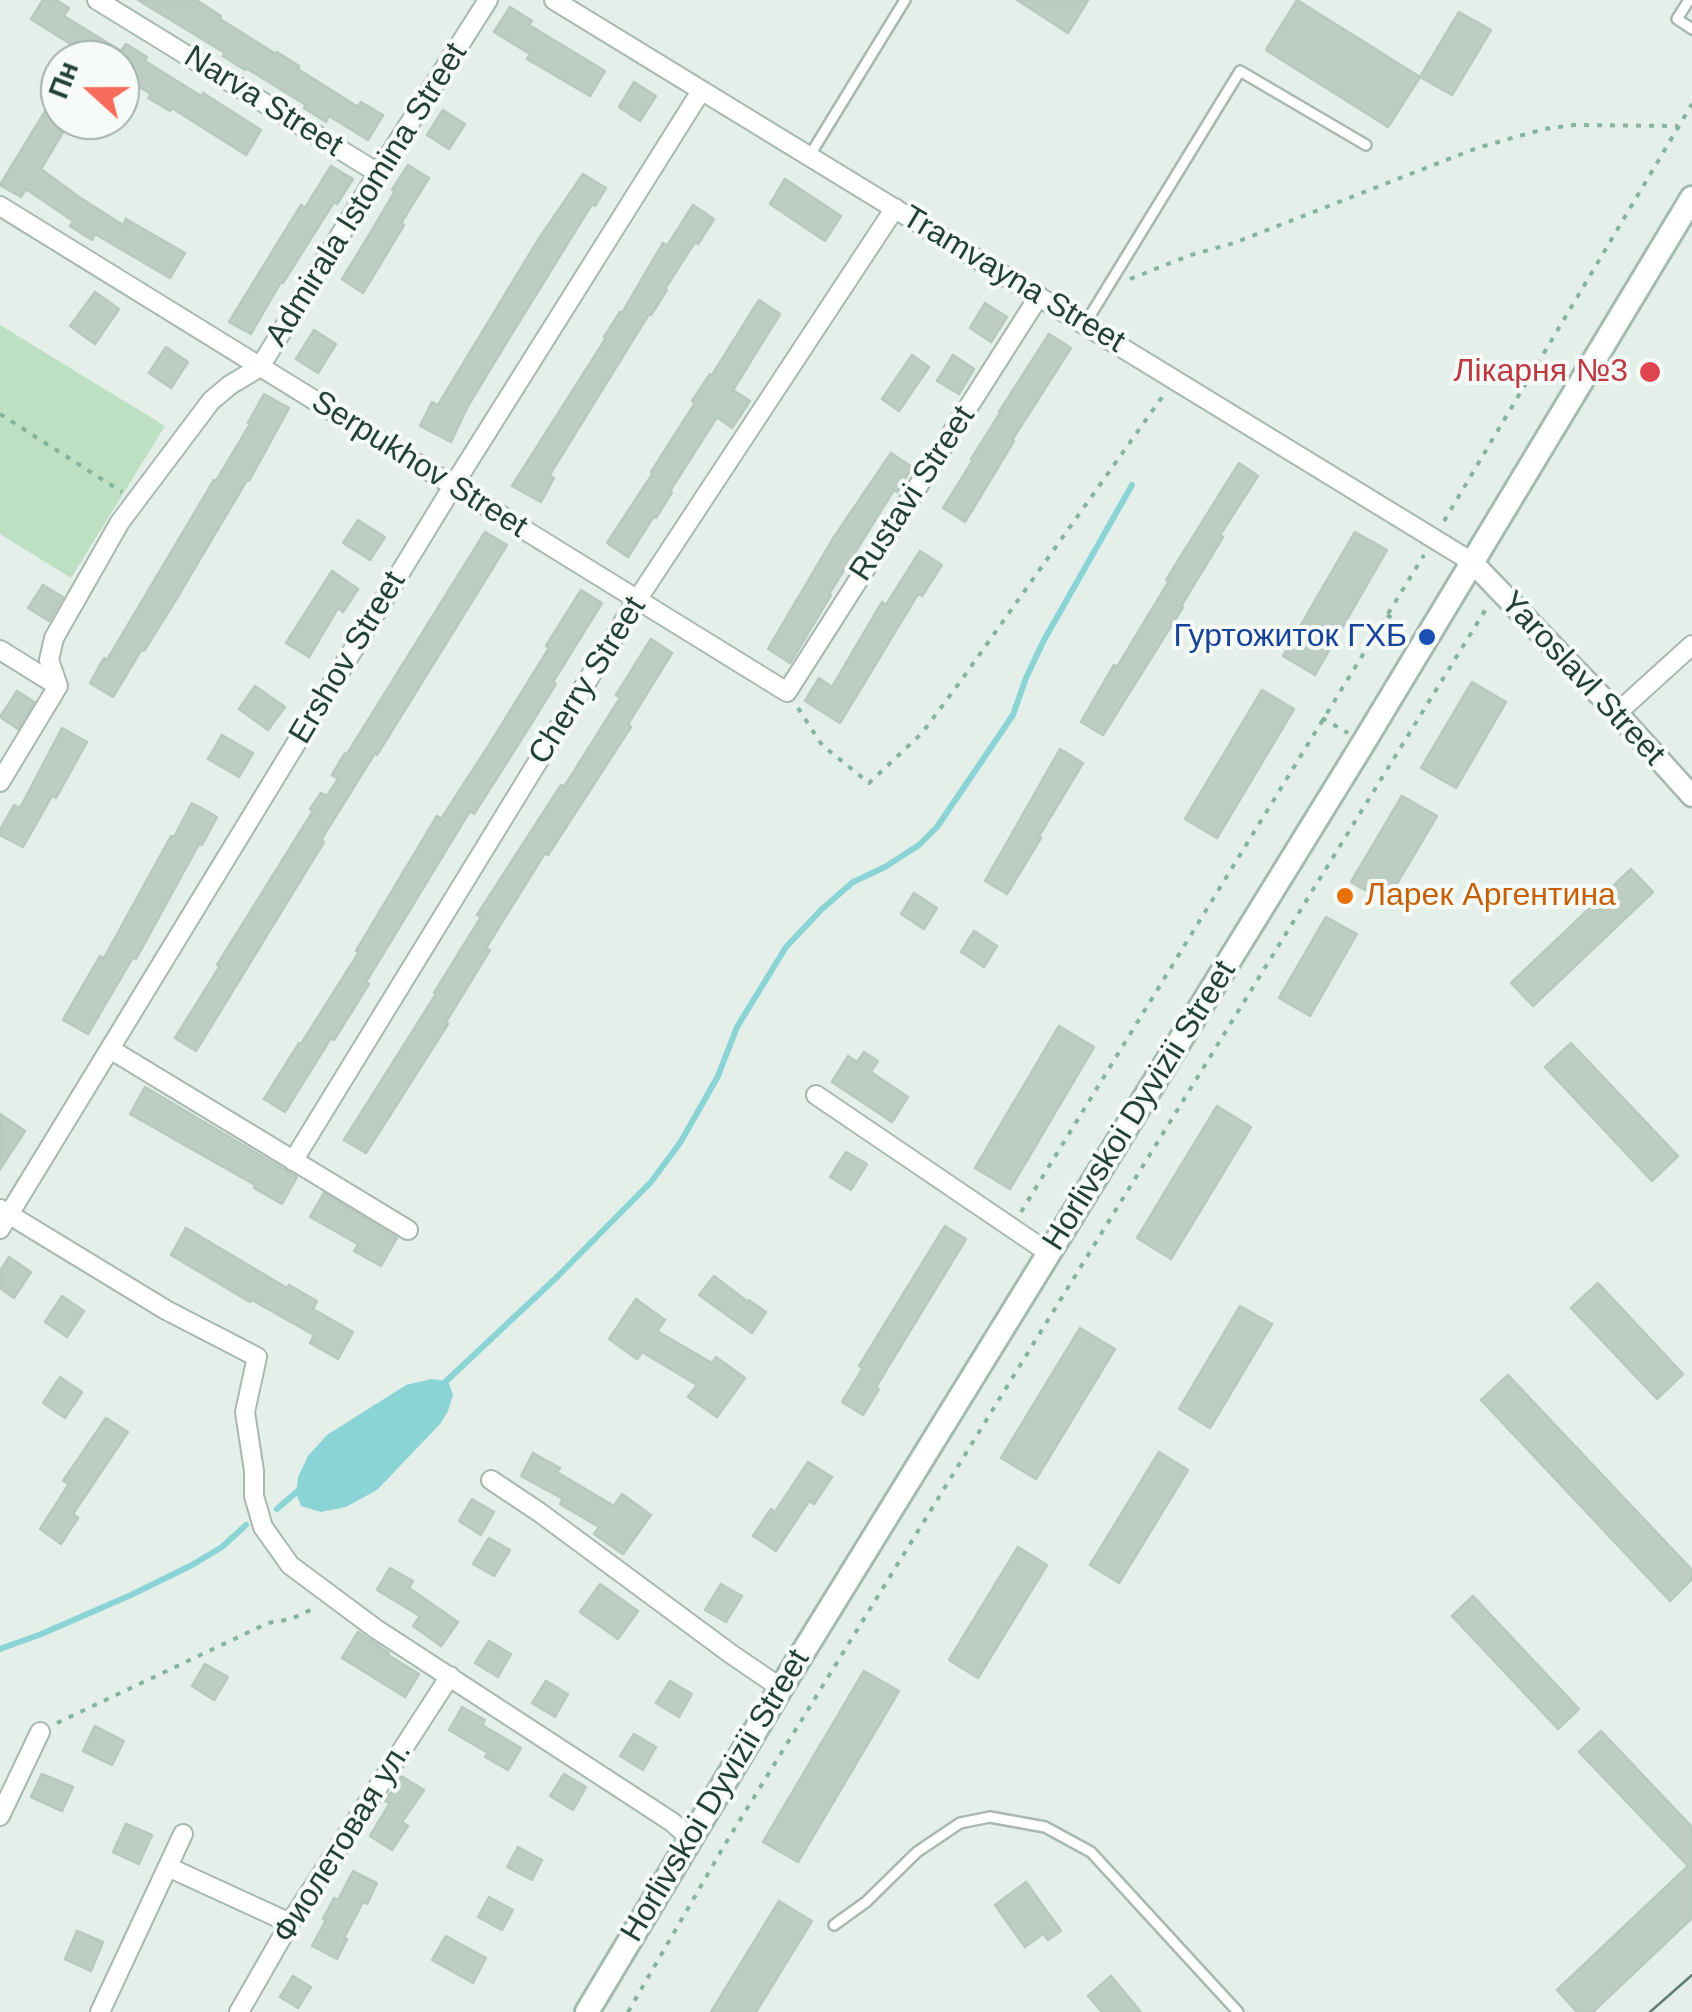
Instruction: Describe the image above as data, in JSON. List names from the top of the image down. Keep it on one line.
{"streets":{"main road":["Horlivskoi Dyvizii Street"],"street":["Narva Street","Admirala Istomina Street","Tramvayna Street","Serpukhov Street","Rustavi Street","Ershov Street","Yaroslavl Street","Cherry Street","Фиолетовая ул."]},"crossings":[["Narva Street","Admirala Istomina Street"],["Admirala Istomina Street","Serpukhov Street"],["Tramvayna Street","Rustavi Street"],["Tramvayna Street","Ershov Street"],["Tramvayna Street","Yaroslavl Street"],["Tramvayna Street","Cherry Street"],["Tramvayna Street","Horlivskoi Dyvizii Street"],["Serpukhov Street","Rustavi Street"],["Serpukhov Street","Ershov Street"],["Serpukhov Street","Cherry Street"],["Yaroslavl Street","Horlivskoi Dyvizii Street"]],"places":["Лікарня №3","Гуртожиток ГХБ","Ларек Аргентина"],"north":"left"}
